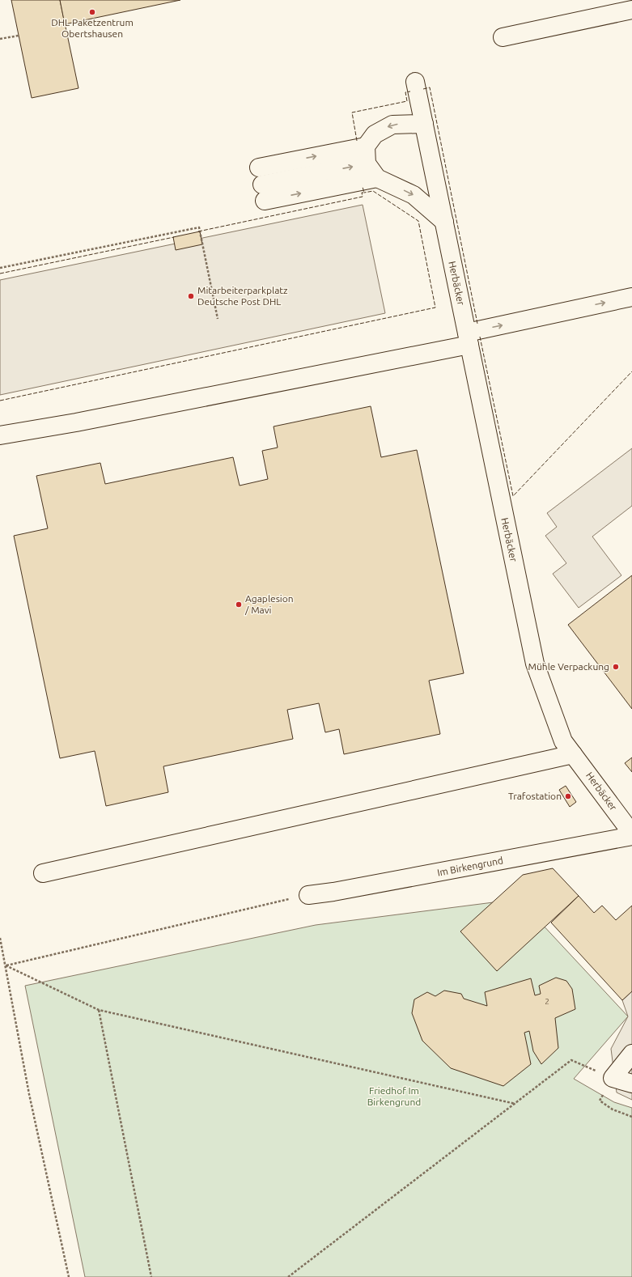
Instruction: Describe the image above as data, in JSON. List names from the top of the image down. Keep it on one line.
{"streets":{"street":["Herbäcker","Im Birkengrund"]},"crossings":[["Herbäcker","Im Birkengrund"]],"parks":["Friedhof Im Birkengrund"],"places":["DHL Paketzentrum Obertshausen","Mitarbeiterparkplatz Deutsche Post DHL","Agaplesion / Mavi","Mühle Verpackung","Trafostation"],"house_numbers":["2"]}
